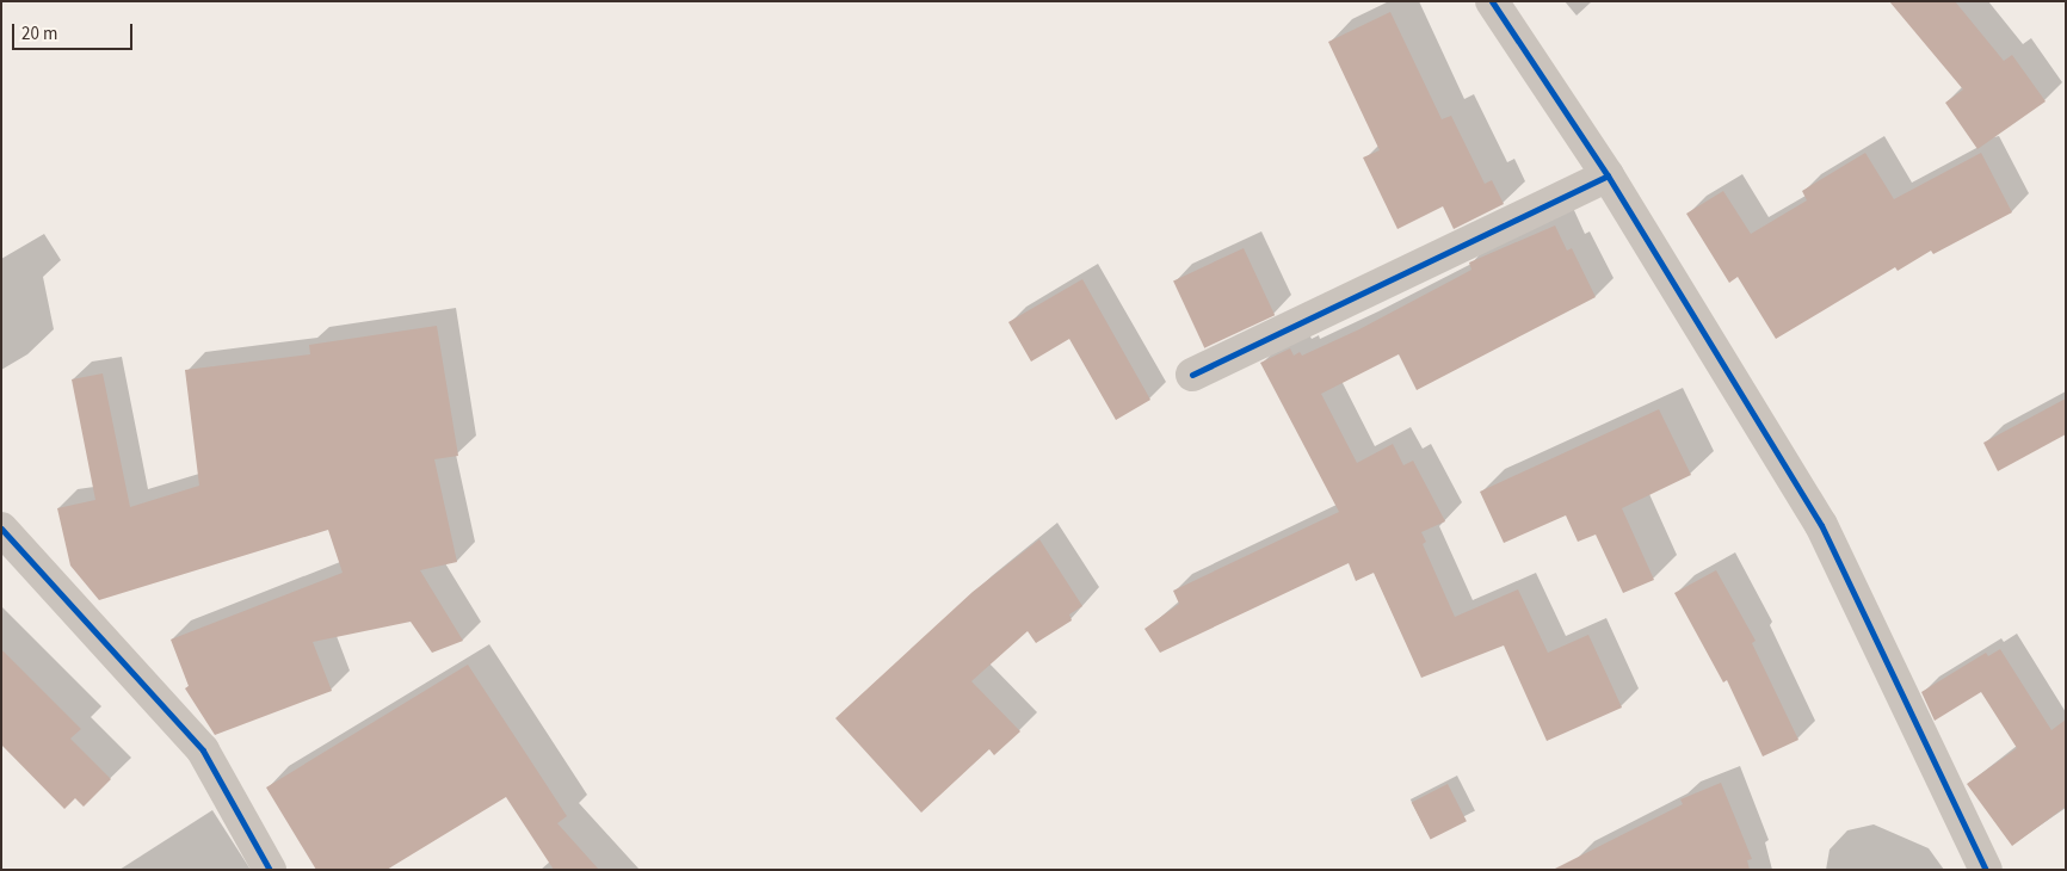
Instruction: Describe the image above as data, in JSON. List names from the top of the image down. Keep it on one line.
{"scale_bar":"20 m"}
